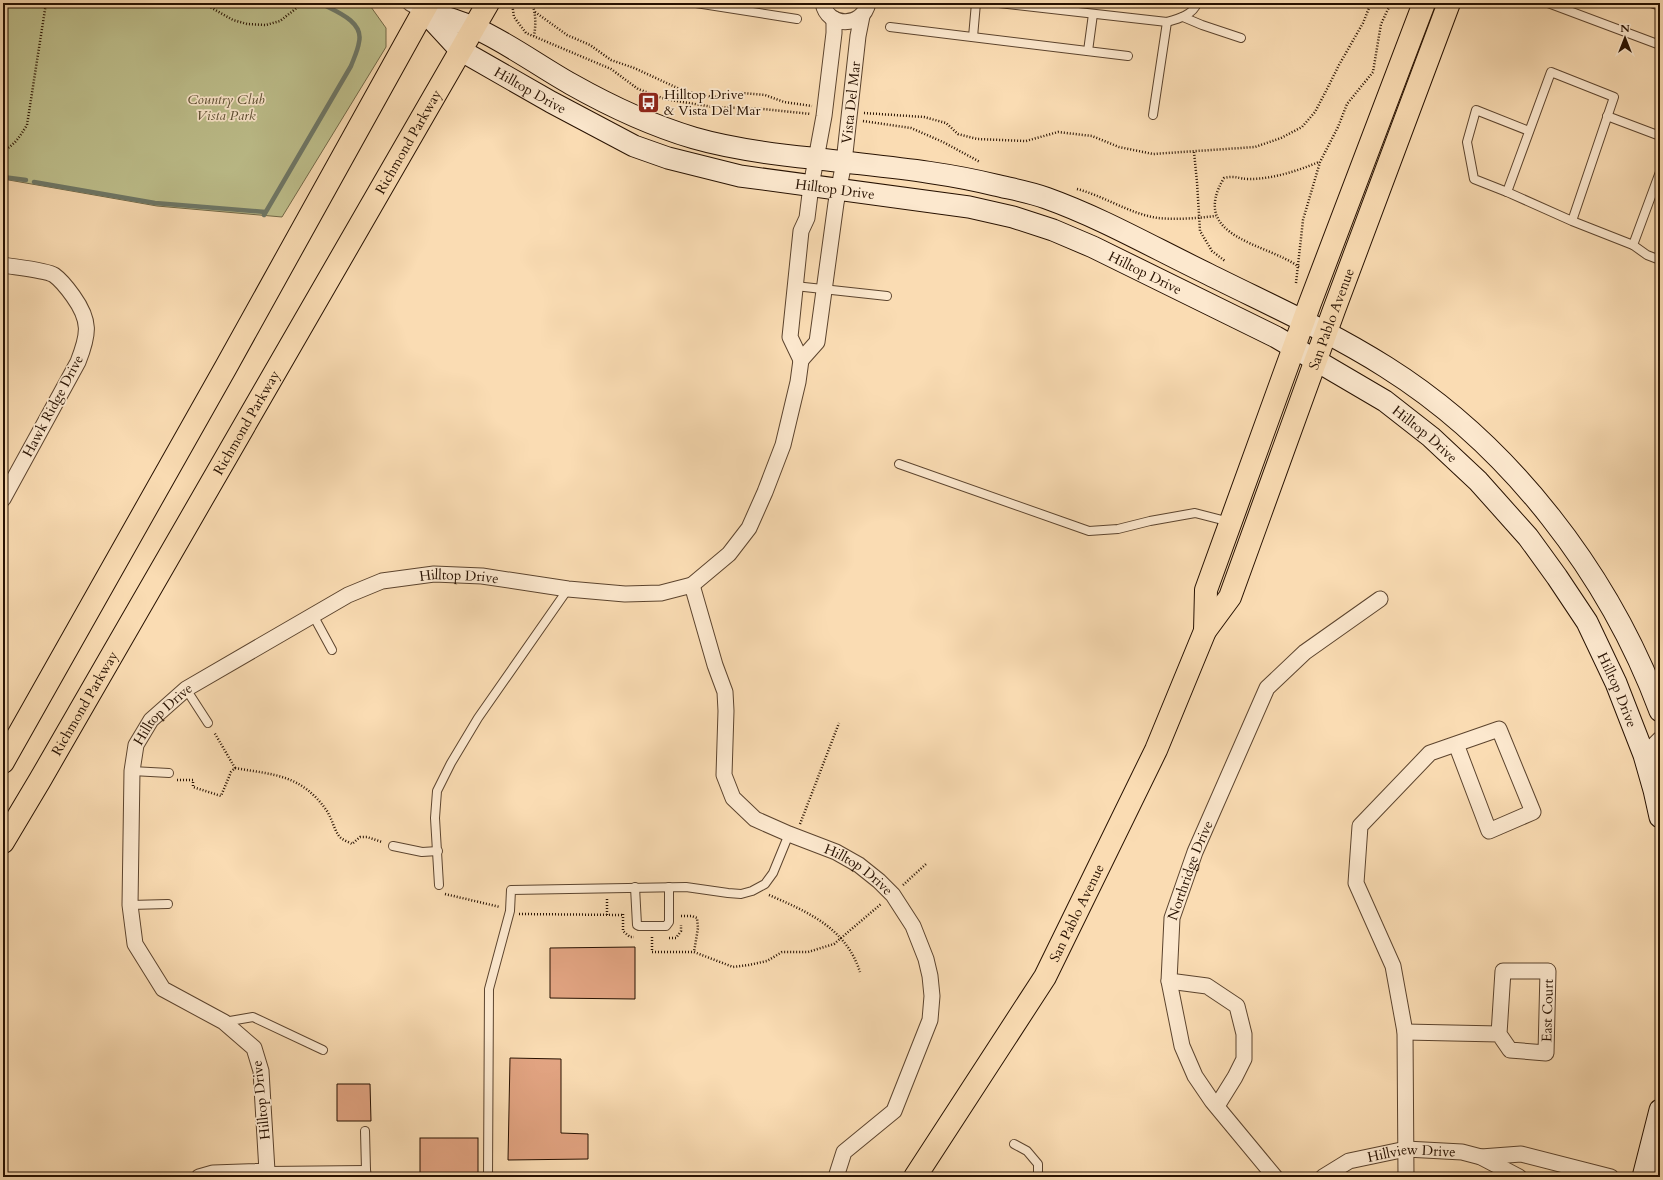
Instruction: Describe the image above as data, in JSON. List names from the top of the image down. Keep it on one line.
{"streets":{"main road":["Hilltop Drive","Richmond Parkway","San Pablo Avenue"],"street":["Vista Del Mar","Hawk Ridge Drive","Northridge Drive","East Court","Hillview Drive"]},"crossings":[["Hilltop Drive","Vista Del Mar"],["Hilltop Drive","Richmond Parkway"],["Hilltop Drive","San Pablo Avenue"]],"parks":["Country Club Vista Park"],"places":{"bus stop":["Hilltop Drive & Vista Del Mar"]},"north":"top"}
